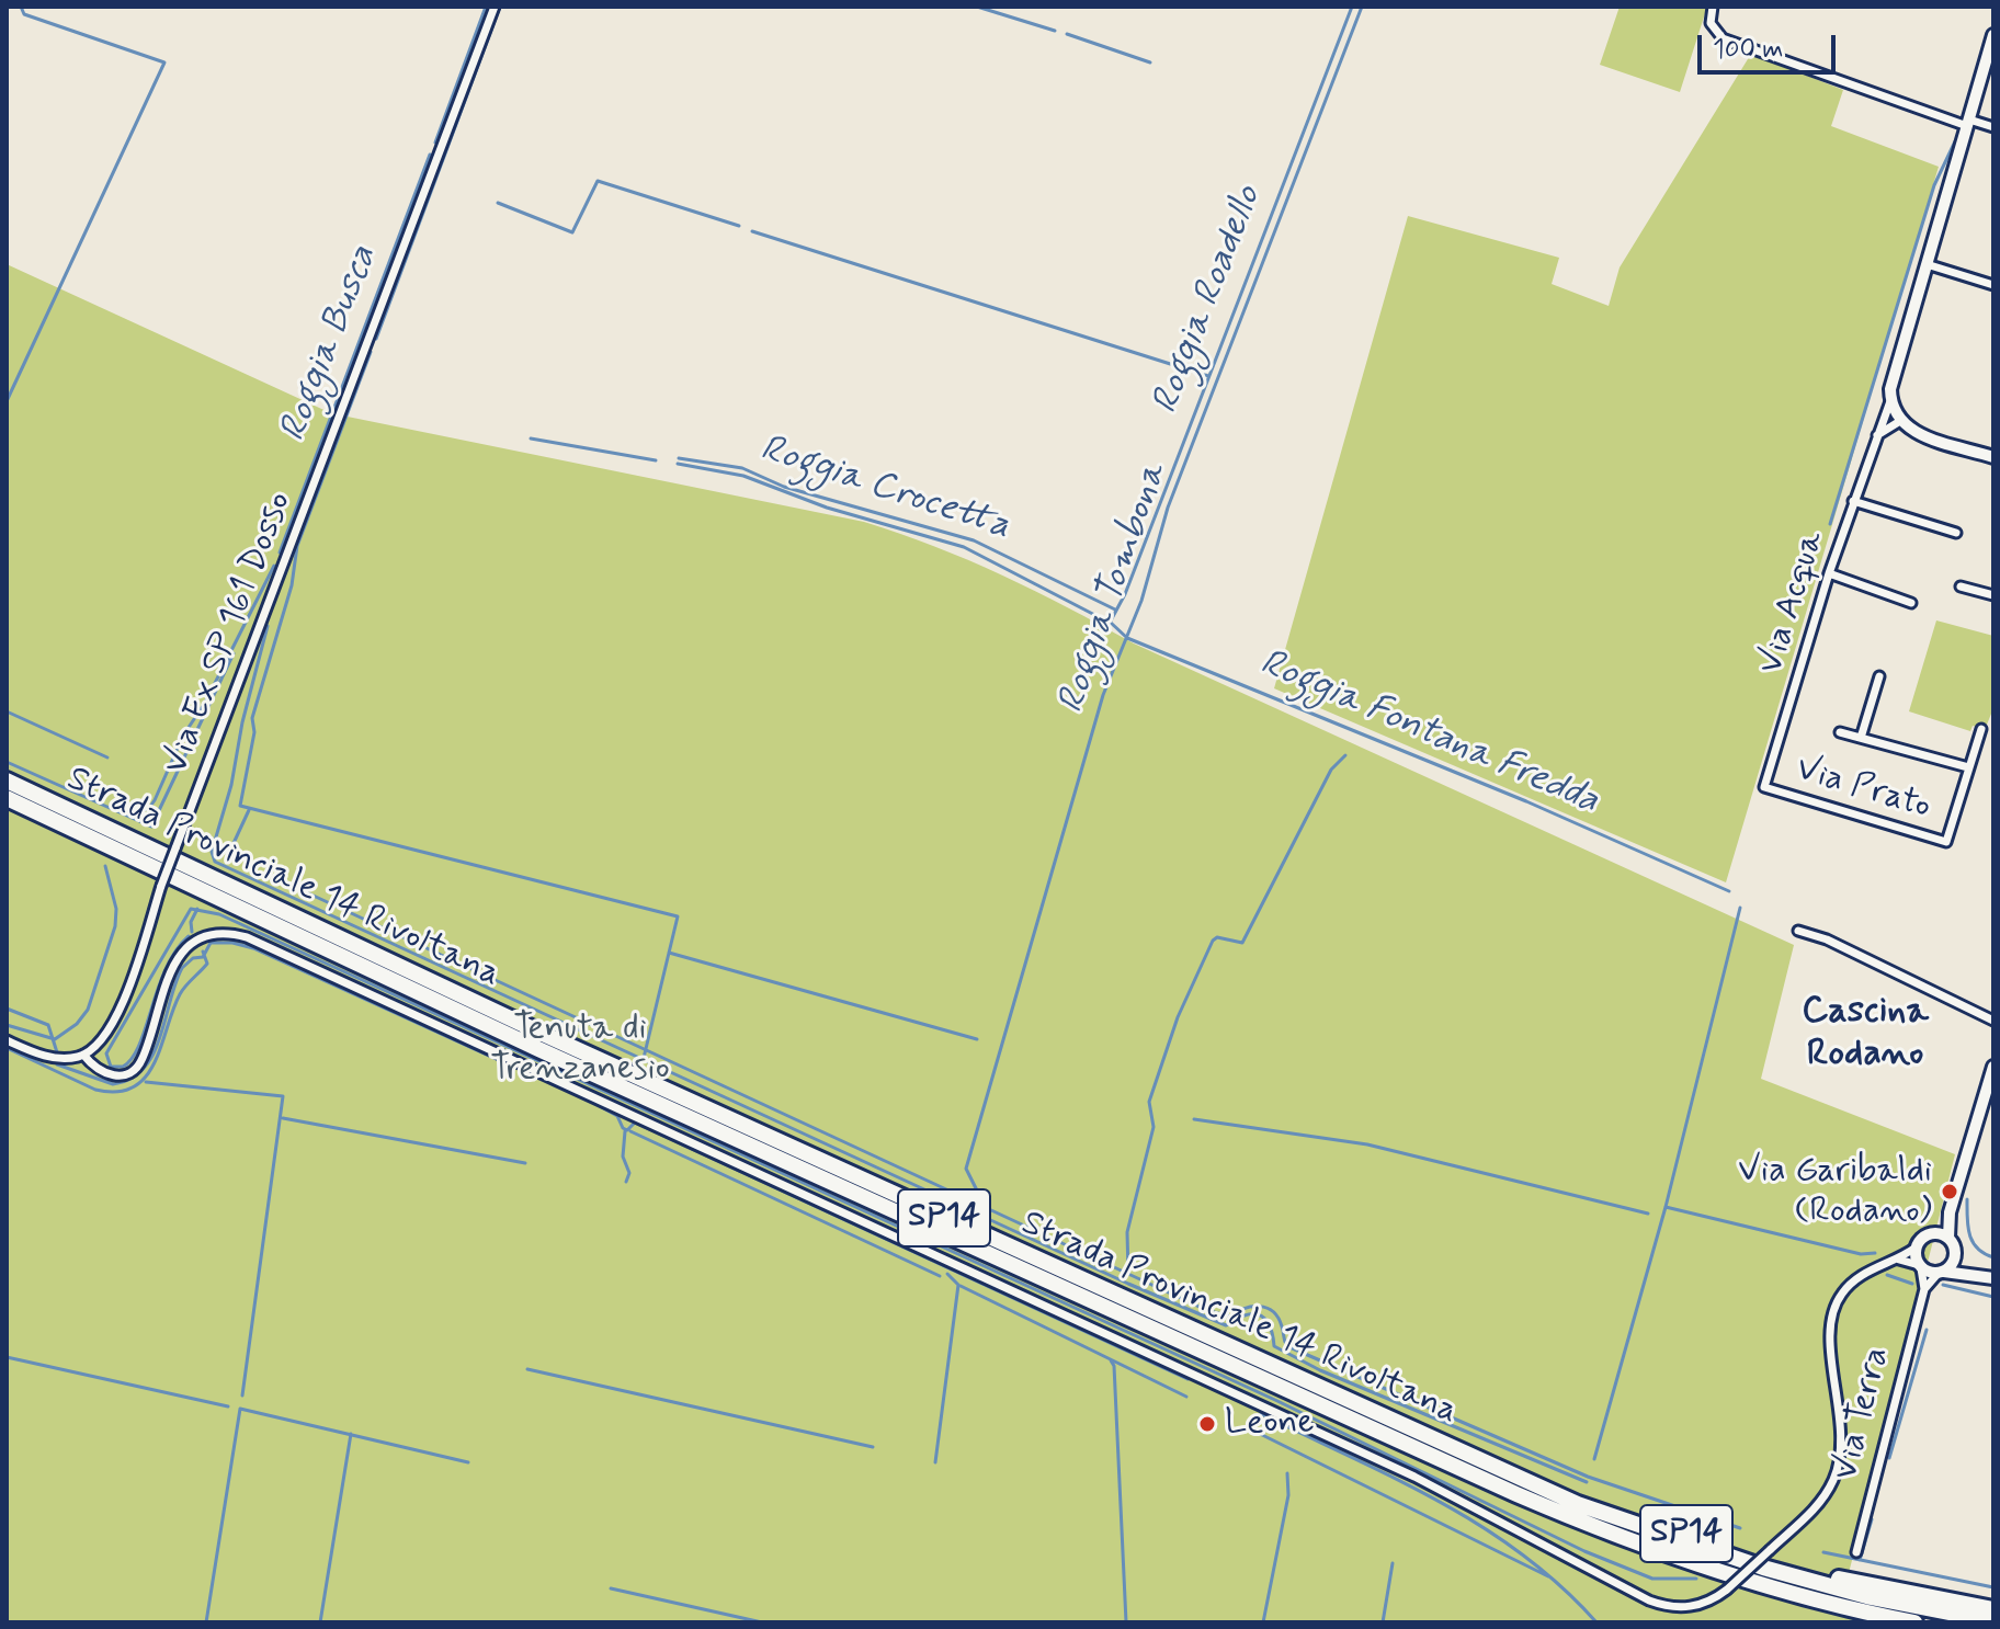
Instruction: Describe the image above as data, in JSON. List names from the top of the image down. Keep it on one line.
{"streets":{"highway":["Strada Provinciale 14 Rivoltana","SP14"],"street":["Via Acqua","Via Ex SP 161 Dosso","Via Prato","Via Terra"]},"crossings":[["Via Acqua","Via Prato"],["Strada Provinciale 14 Rivoltana","SP14"]],"districts":["Cascina Rodano"],"water":["Roggia Roadello","Roggia Busca","Roggia Crocetta","Roggia Tombona","Roggia Fontana Fredda"],"parks":["Tenuta di Trenzanesio"],"places":["Via Garibaldi (Rodano)","Leone"],"scale_bar":"100 m"}
